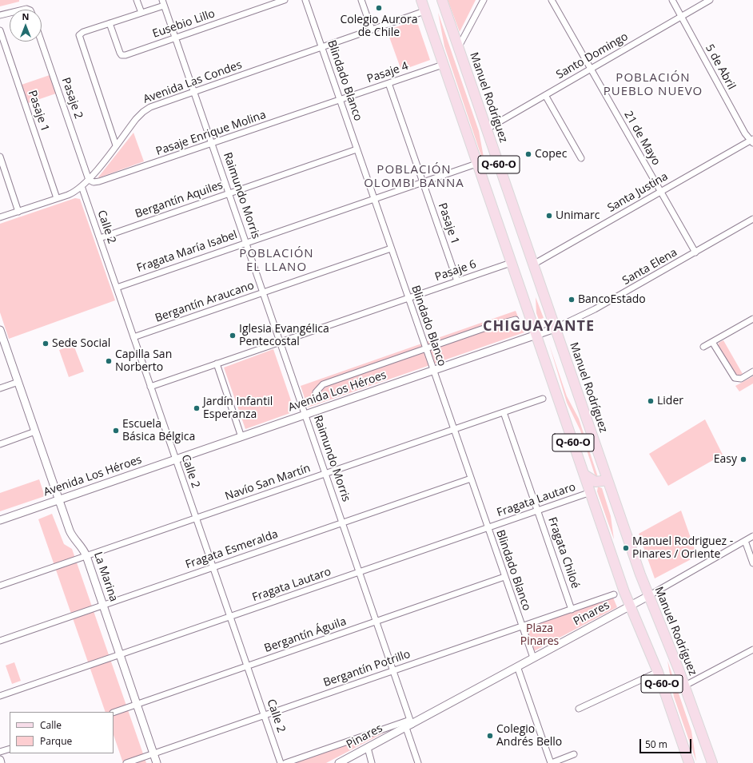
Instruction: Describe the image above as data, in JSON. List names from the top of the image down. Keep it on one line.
{"streets":{"main road":["Manuel Rodríguez","Q-60-O"],"street":["Eusebio Lillo","Santo Domingo","5 de Abril","Pasaje 4","Blindado Blanco","Avenida Las Condes","Pasaje 2","Pasaje 1","Pasaje Enrique Molina","21 de Mayo","Santa Justina","Raimundo Morris","Bergantín Aquiles","Calle 2","Fragata María Isabel","Santa Elena","Pasaje 6","Bergantín Araucano","Avenida Los Héroes","Navío San Martín","Fragata Lautaro","Fragata Esmeralda","Fragata Chiloé","La Marina","Pinares","Bergantín Águila","Bergantín Potrillo"]},"crossings":[["Eusebio Lillo","Raimundo Morris"],["Santo Domingo","5 de Abril"],["Santo Domingo","Manuel Rodríguez"],["Santo Domingo","21 de Mayo"],["5 de Abril","Santa Justina"],["Pasaje 4","Blindado Blanco"],["Pasaje 4","Pasaje 1"],["Pasaje 4","Pasaje Enrique Molina"],["Pasaje 4","Q-60-O"],["Blindado Blanco","Avenida Las Condes"],["Blindado Blanco","Pasaje Enrique Molina"],["Blindado Blanco","Bergantín Aquiles"],["Blindado Blanco","Fragata María Isabel"],["Blindado Blanco","Pasaje 6"],["Blindado Blanco","Bergantín Araucano"],["Blindado Blanco","Avenida Los Héroes"],["Blindado Blanco","Navío San Martín"],["Blindado Blanco","Fragata Lautaro"],["Blindado Blanco","Fragata Esmeralda"],["Blindado Blanco","Pinares"],["Blindado Blanco","Bergantín Águila"],["Blindado Blanco","Bergantín Potrillo"],["Avenida Las Condes","Pasaje 2"],["Avenida Las Condes","Pasaje 1"],["Avenida Las Condes","Pasaje Enrique Molina"],["Avenida Las Condes","Q-60-O"],["Avenida Las Condes","Raimundo Morris"],["Avenida Las Condes","Calle 2"],["Manuel Rodríguez","Santa Justina"],["Manuel Rodríguez","Santa Elena"],["Manuel Rodríguez","Avenida Los Héroes"],["Manuel Rodríguez","Pinares"],["Pasaje 2","Pasaje Enrique Molina"],["Pasaje 1","Fragata María Isabel"],["Pasaje 1","Pasaje 6"],["Pasaje Enrique Molina","Raimundo Morris"],["21 de Mayo","Santa Justina"],["21 de Mayo","Santa Elena"],["Q-60-O","Fragata María Isabel"],["Q-60-O","Pasaje 6"],["Q-60-O","Avenida Los Héroes"],["Q-60-O","Fragata Lautaro"],["Q-60-O","Pinares"],["Raimundo Morris","Bergantín Aquiles"],["Raimundo Morris","Fragata María Isabel"],["Raimundo Morris","Pasaje 6"],["Raimundo Morris","Bergantín Araucano"],["Raimundo Morris","Avenida Los Héroes"],["Raimundo Morris","Navío San Martín"],["Raimundo Morris","Fragata Lautaro"],["Raimundo Morris","Fragata Esmeralda"],["Raimundo Morris","Pinares"],["Raimundo Morris","Bergantín Águila"],["Raimundo Morris","Bergantín Potrillo"],["Bergantín Aquiles","Calle 2"],["Calle 2","Fragata María Isabel"],["Calle 2","Pasaje 6"],["Calle 2","Bergantín Araucano"],["Calle 2","Avenida Los Héroes"],["Calle 2","Navío San Martín"],["Calle 2","Fragata Lautaro"],["Calle 2","Fragata Esmeralda"],["Calle 2","Bergantín Águila"],["Calle 2","Bergantín Potrillo"],["Santa Elena","Avenida Los Héroes"],["Avenida Los Héroes","La Marina"],["Navío San Martín","Fragata Chiloé"],["Navío San Martín","La Marina"],["Fragata Lautaro","Fragata Chiloé"],["Fragata Lautaro","La Marina"],["Fragata Esmeralda","La Marina"],["Fragata Chiloé","Bergantín Potrillo"],["La Marina","Bergantín Águila"],["La Marina","Bergantín Potrillo"]],"districts":["POBLACIÓN PUEBLO NUEVO","POBLACIÓN OLOMBI BANNA","POBLACIÓN EL LLANO","CHIGUAYANTE"],"parks":["Plaza Pinares"],"places":["Colegio Aurora de Chile","Copec","Unimarc","BancoEstado","Iglesia Evangélica Pentecostal","Sede Social","Capilla San Norberto","Lider","Jardín Infantil Esperanza","Escuela Básica Bélgica","Easy","Manuel Rodriguez - Pinares / Oriente","Colegio Andrés Bello"],"legend":["Calle","Parque"],"scale_bar":"50 m","north":"top"}
